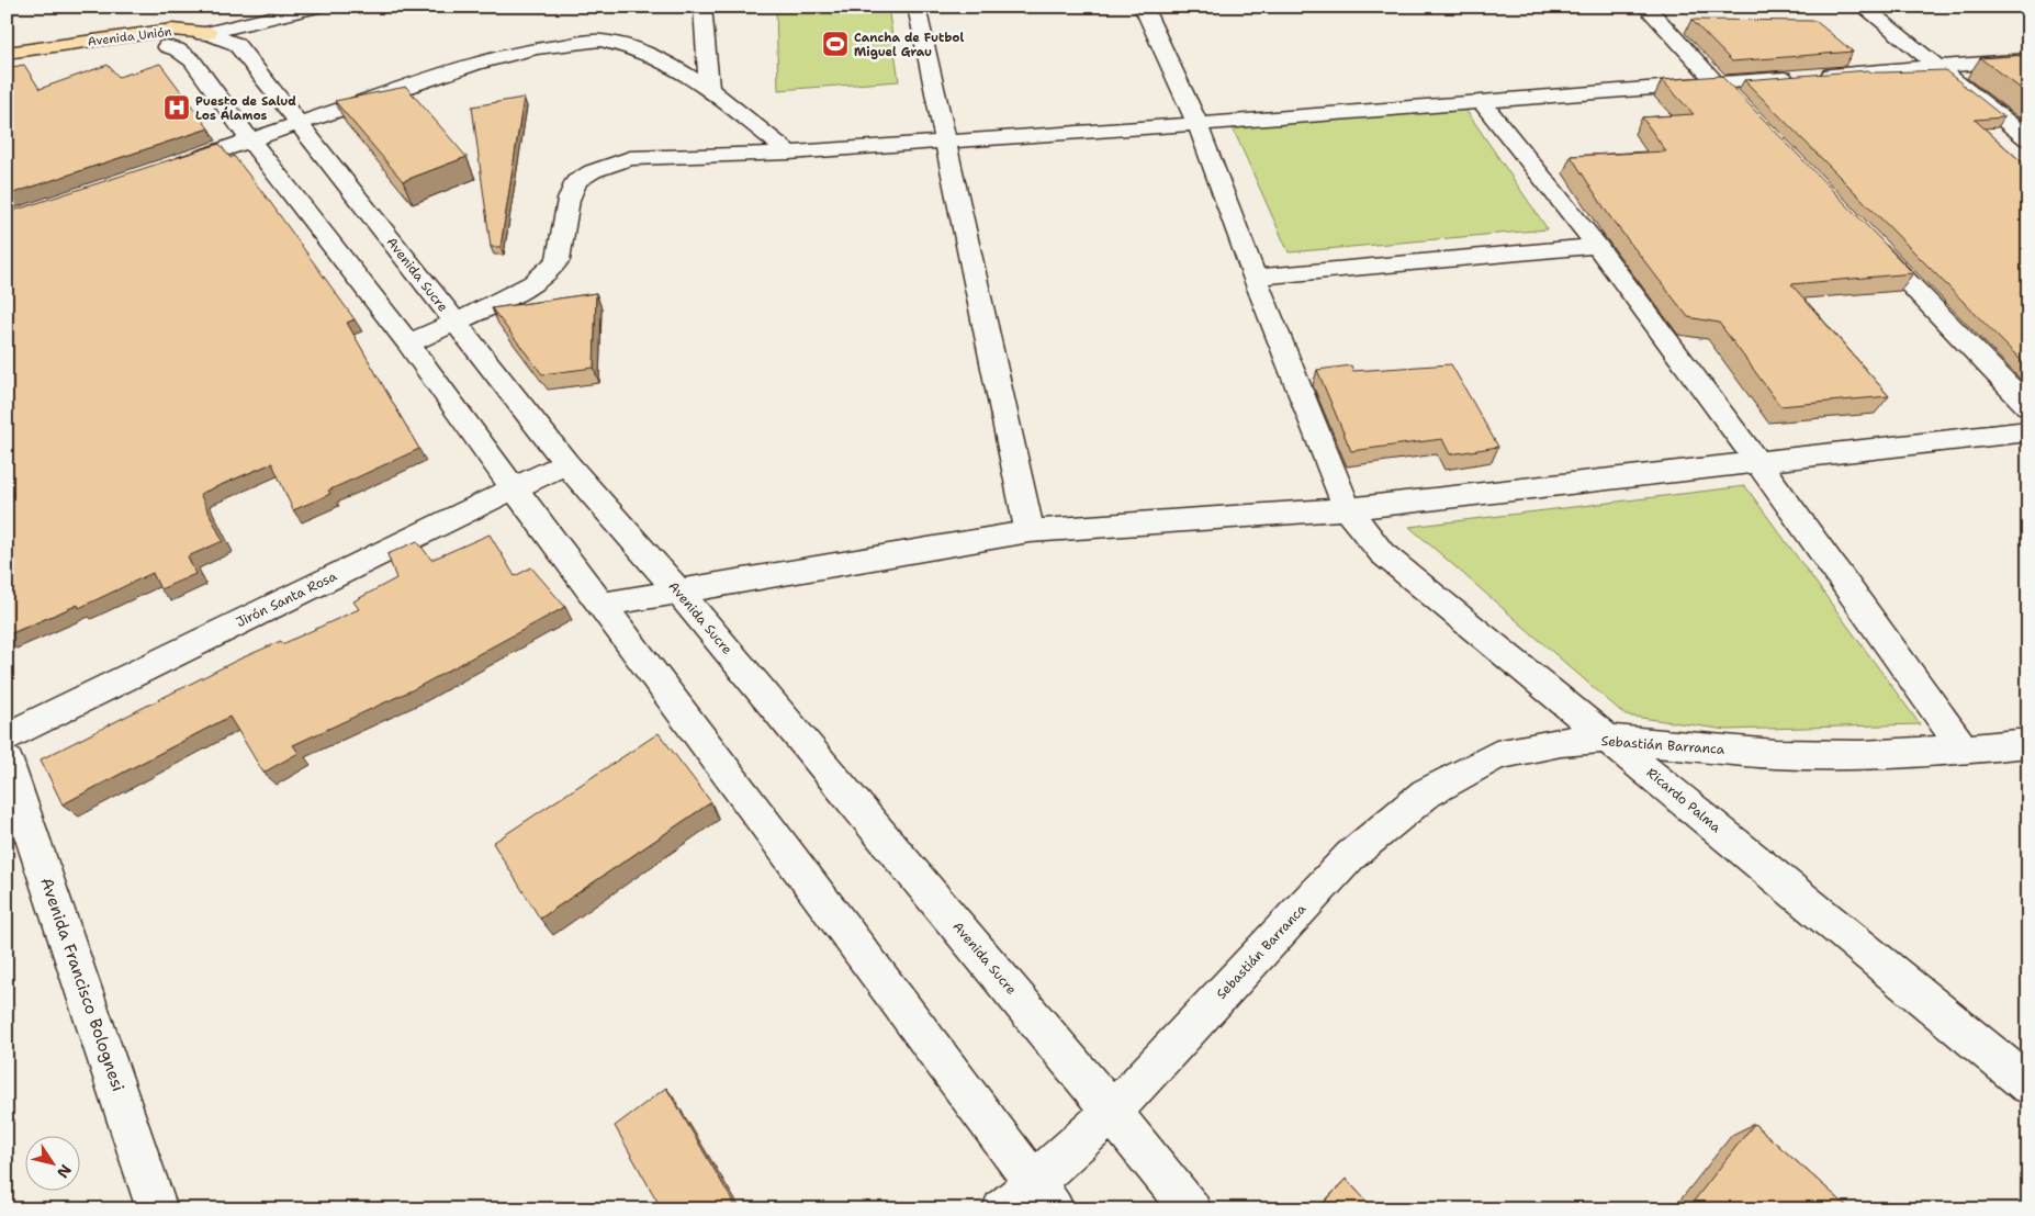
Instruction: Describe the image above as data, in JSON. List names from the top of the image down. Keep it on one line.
{"streets":{"main road":["Avenida Unión"],"street":["Avenida Sucre","Jirón Santa Rosa","Sebastián Barranca","Ricardo Palma","Avenida Francisco Bolognesi"]},"crossings":[["Avenida Unión","Avenida Sucre"],["Avenida Sucre","Jirón Santa Rosa"],["Avenida Sucre","Sebastián Barranca"],["Sebastián Barranca","Ricardo Palma"]],"places":{"sports":["Cancha de Futbol Miguel Grau"],"hospital":["Puesto de Salud Los Álamos"]},"north":"bottom right"}
